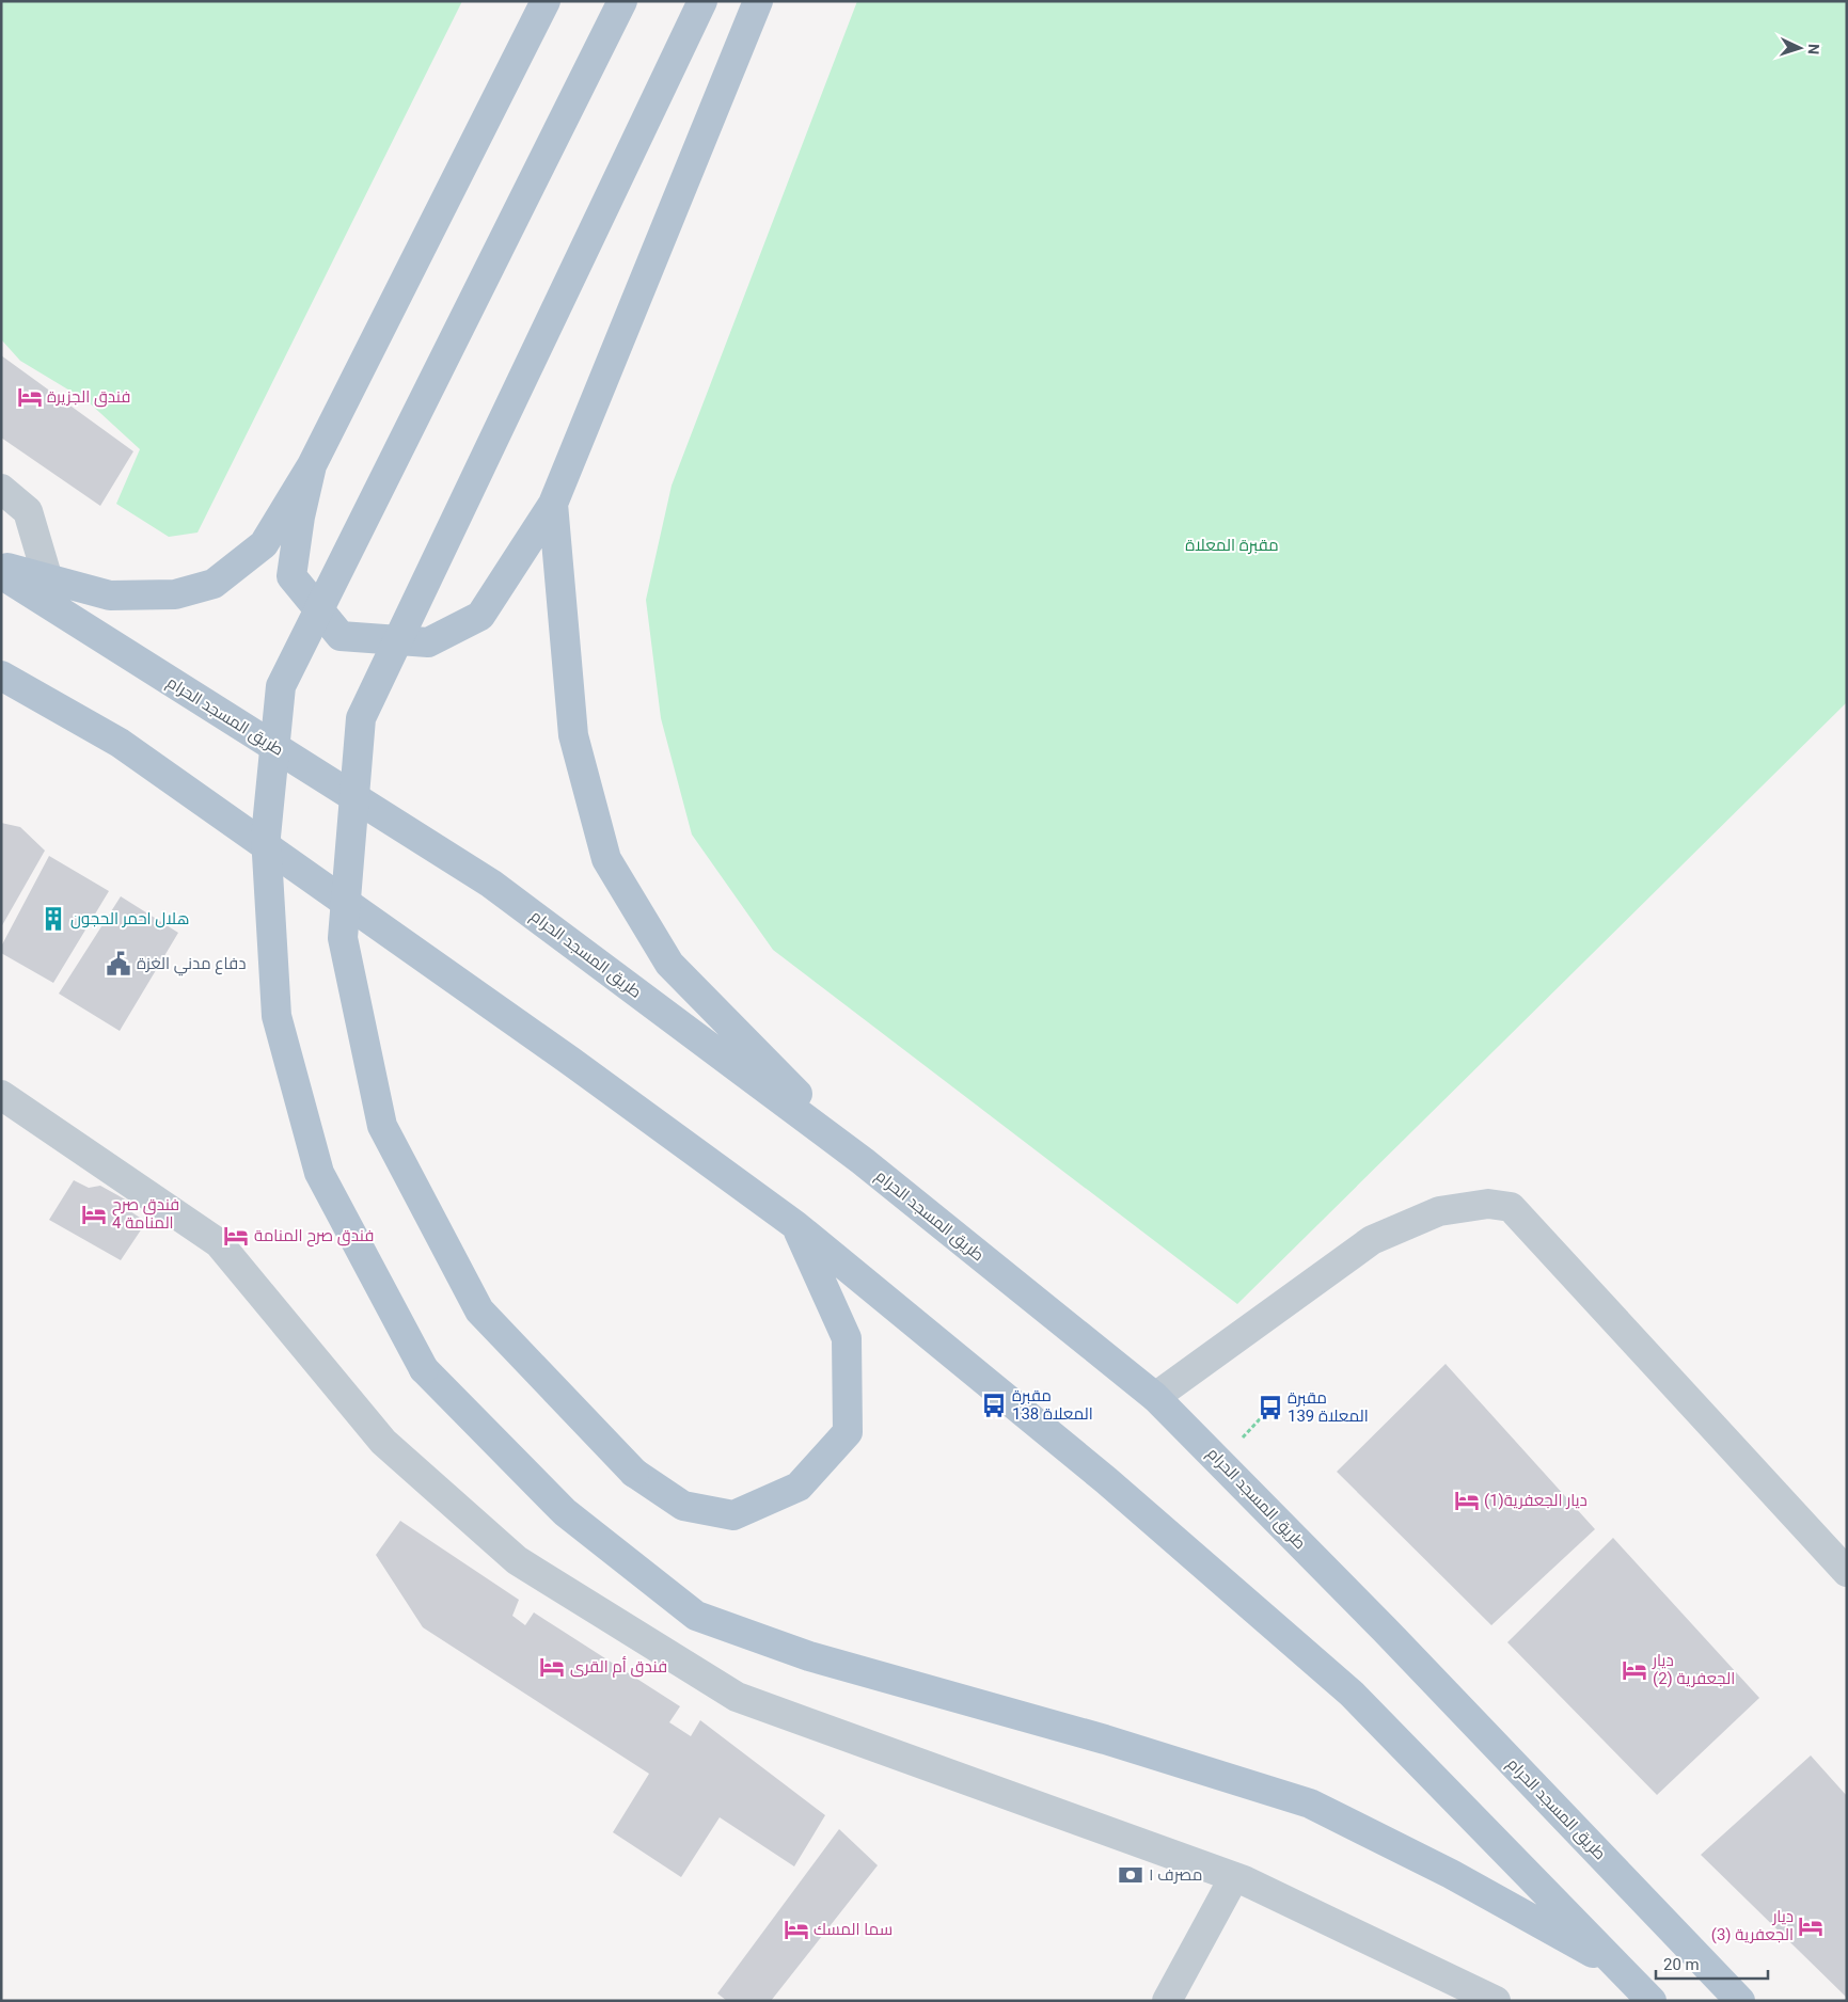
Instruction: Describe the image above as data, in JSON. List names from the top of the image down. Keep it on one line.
{"streets":{"main road":["طريق المسجد الحرام"]},"parks":["مقبرة المعلاة"],"places":{"hotel":["فندق الجزيرة","فندق صرح المنامة 4","فندق صرح المنامة","ديار الجعفرية(1)","فندق أم القرى","ديار الجعفرية (2)","ديار الجعفرية (3)","سما المسك"],"building":["هلال احمر الحجون"],"public building":["دفاع مدني الغزة"],"bus stop":["مقبرة المعلاة 138","مقبرة المعلاة 139"],"bank":["مصرف ١"]},"scale_bar":"20 m","north":"right"}
